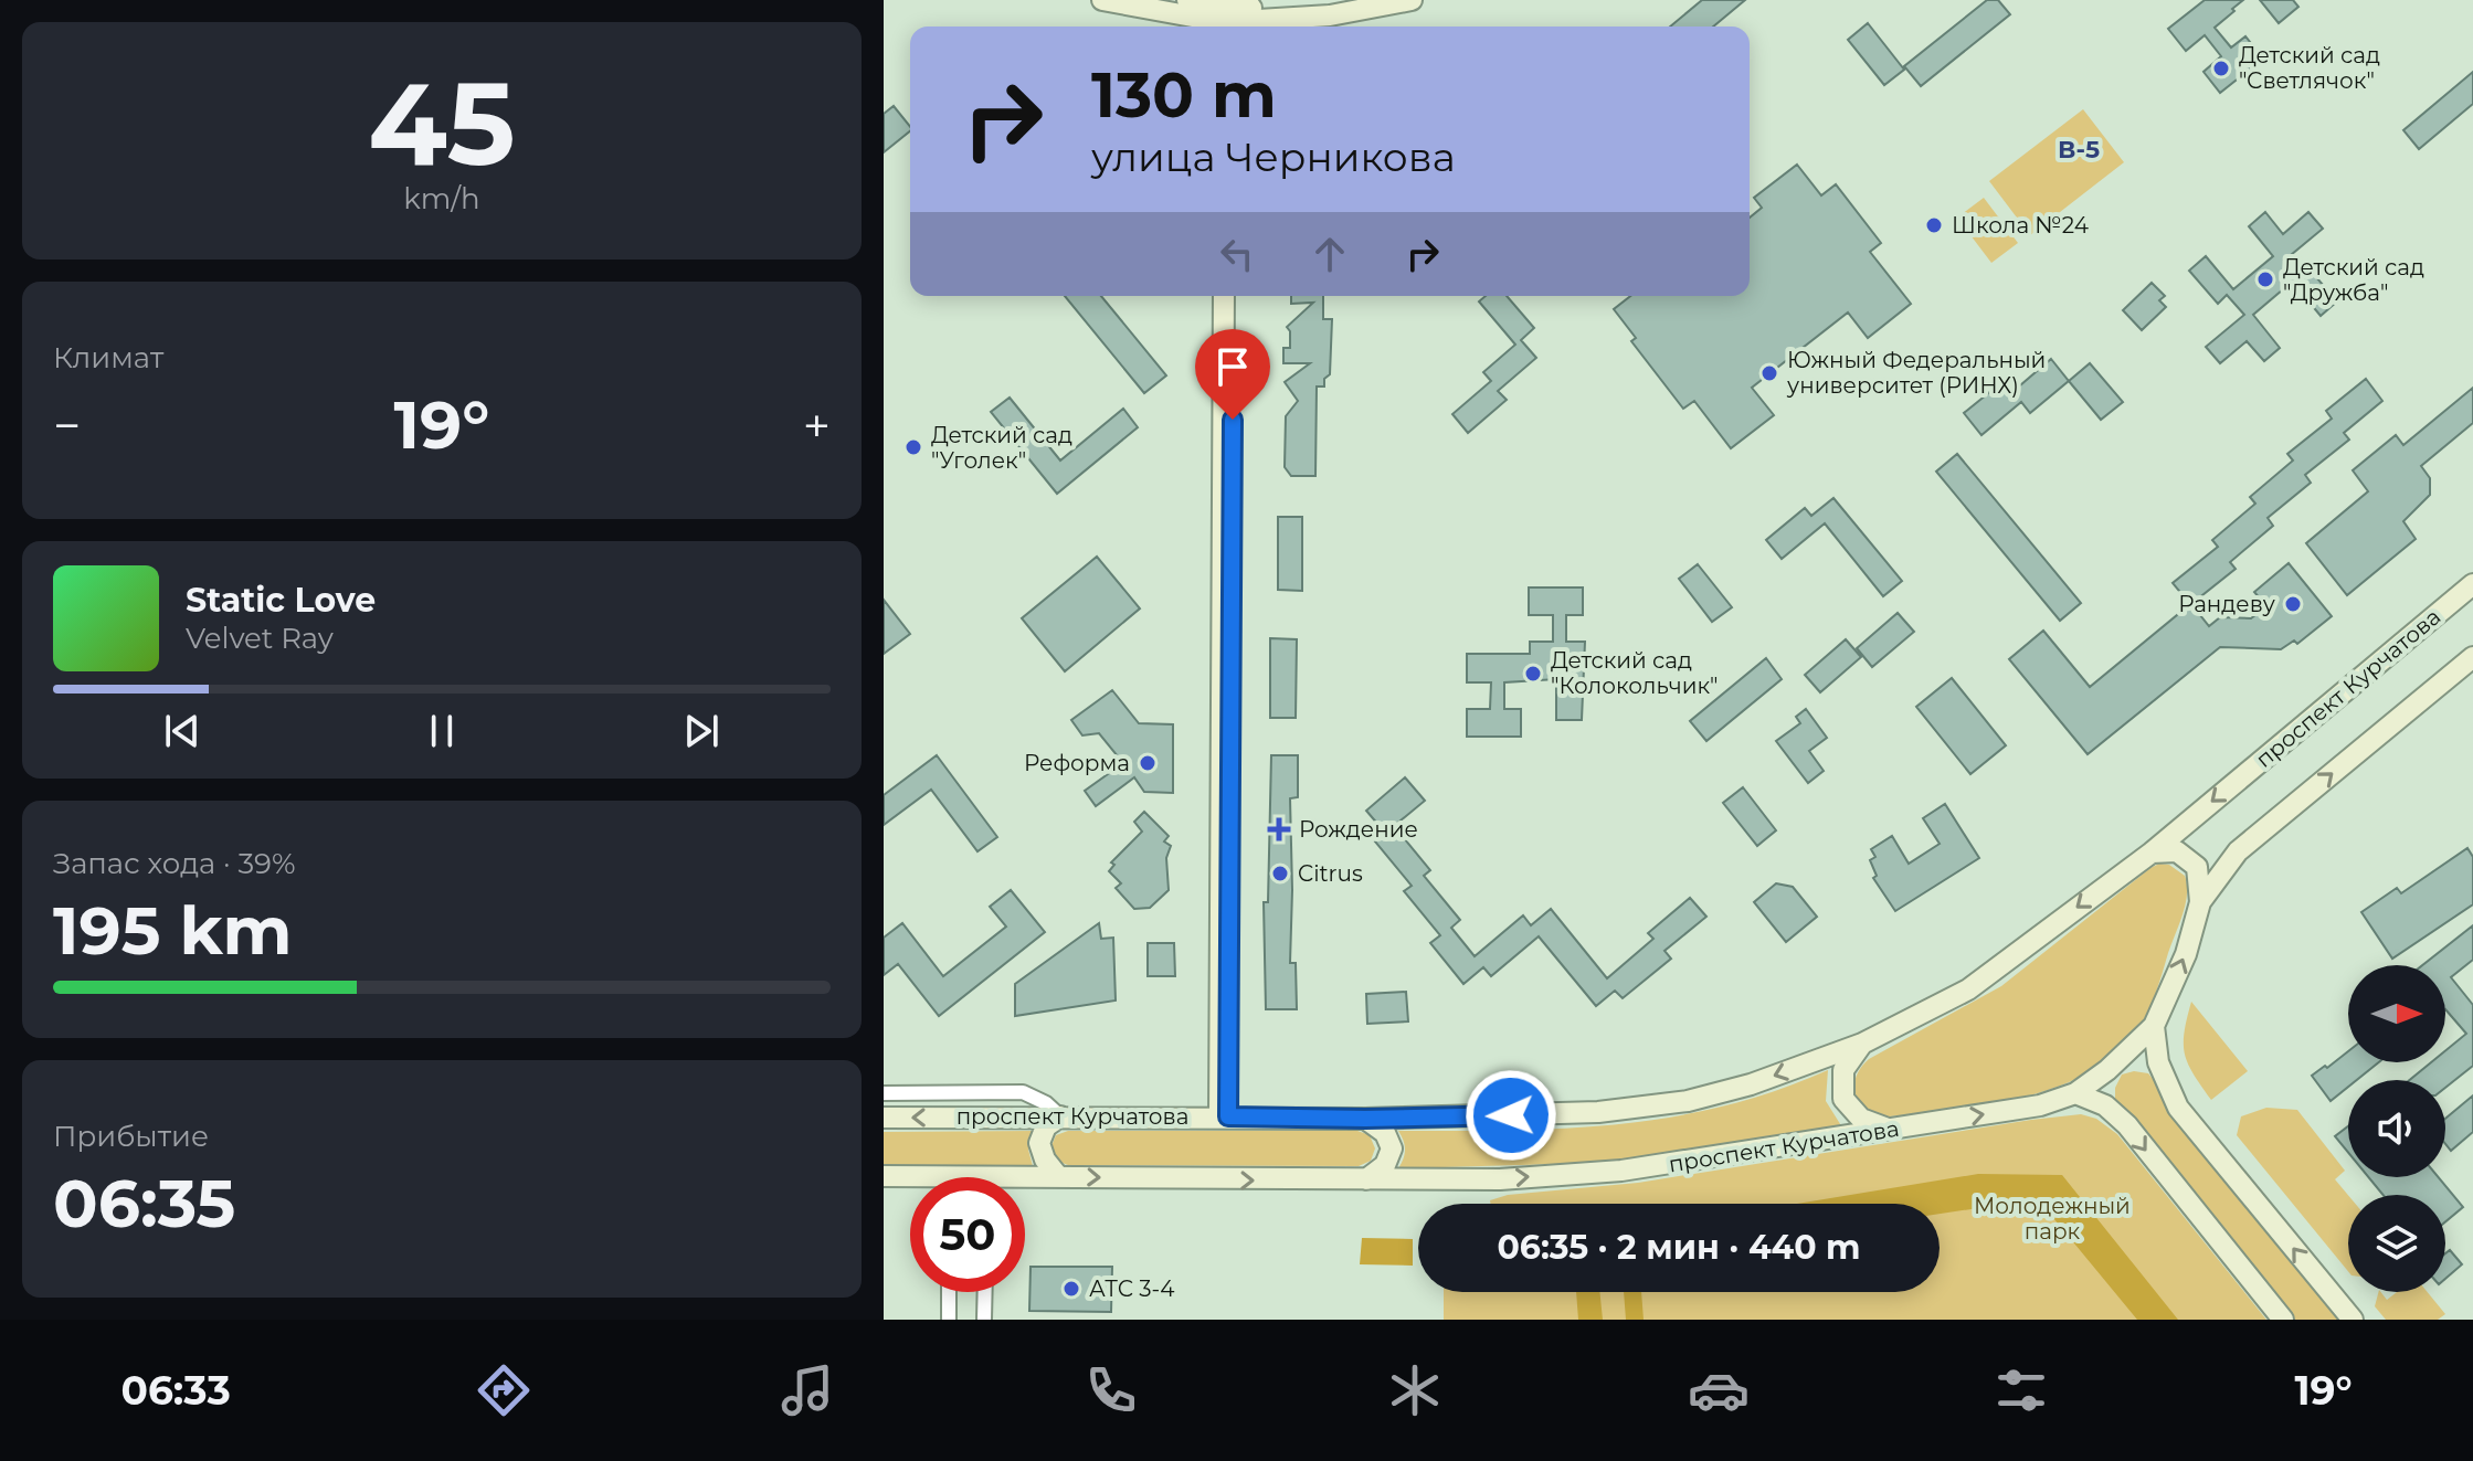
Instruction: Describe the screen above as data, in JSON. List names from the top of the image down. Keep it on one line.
{"streets":{"main road":["проспект Курчатова"]},"districts":["В-5"],"parks":["Молодежный парк"],"places":{"other":["Детский сад \"Светлячок\"","Школа №24","Детский сад \"Дружба\"","Южный Федеральный университет (РИНХ)","Детский сад \"Уголек\"","Рандеву","Детский сад \"Колокольчик\"","Реформа","Citrus","АТС 3-4"],"health":["Рождение"]},"north":"right","page":{"tile":[["45","km/h"],"Климат",["Запас хода · 39%","195 km"],["Прибытие","06:35"]],"turn":["130 m","улица Черникова"],"heat":["−","19°","+"],"song":["Static Love","Velvet Ray"],"limit":"50","trip":"06:35 · 2 мин · 440 m","tabs":["06:33","19°"]}}
